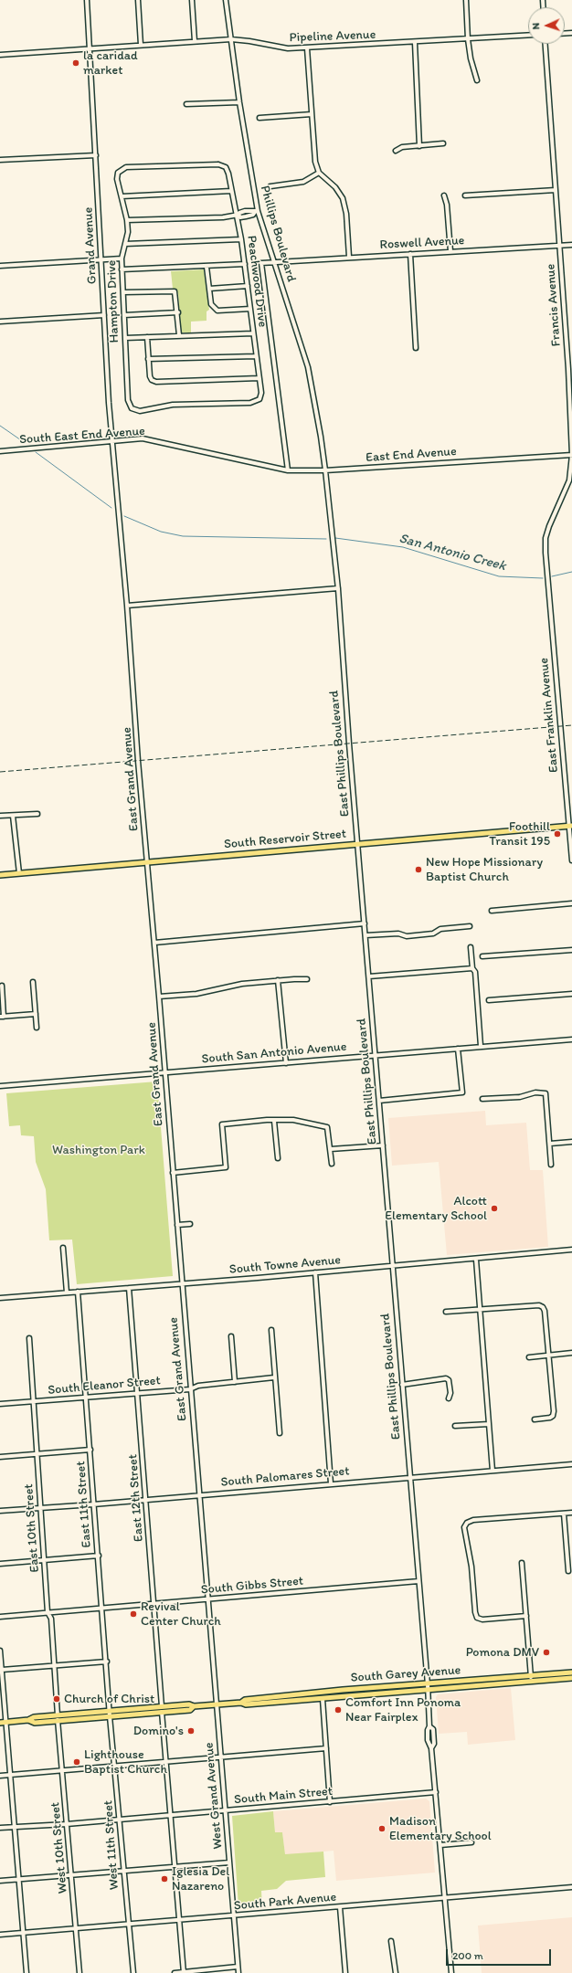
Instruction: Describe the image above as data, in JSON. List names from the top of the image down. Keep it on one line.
{"streets":{"main road":["South Reservoir Street","South Garey Avenue"],"street":["Pipeline Avenue","Phillips Boulevard","Roswell Avenue","Grand Avenue","Peachwood Drive","Hampton Drive","Francis Avenue","South East End Avenue","East End Avenue","East Franklin Avenue","East Phillips Boulevard","East Grand Avenue","South San Antonio Avenue","South Towne Avenue","South Eleanor Street","South Palomares Street","East 12th Street","East 11th Street","East 10th Street","South Gibbs Street","West Grand Avenue","South Main Street","West 11th Street","West 10th Street","South Park Avenue"]},"crossings":[["Pipeline Avenue","Phillips Boulevard"],["Pipeline Avenue","Grand Avenue"],["Phillips Boulevard","Roswell Avenue"],["Phillips Boulevard","East End Avenue"],["Phillips Boulevard","East Phillips Boulevard"],["Roswell Avenue","Francis Avenue"],["Grand Avenue","South East End Avenue"],["Grand Avenue","East Grand Avenue"],["Peachwood Drive","Hampton Drive"],["Francis Avenue","East End Avenue"],["Francis Avenue","East Franklin Avenue"],["South East End Avenue","East End Avenue"],["South East End Avenue","East Grand Avenue"],["East End Avenue","East Phillips Boulevard"],["East Franklin Avenue","South Reservoir Street"],["East Phillips Boulevard","South Reservoir Street"],["East Phillips Boulevard","South San Antonio Avenue"],["East Phillips Boulevard","South Towne Avenue"],["East Phillips Boulevard","South Palomares Street"],["East Phillips Boulevard","South Gibbs Street"],["East Phillips Boulevard","South Garey Avenue"],["East Phillips Boulevard","South Main Street"],["East Phillips Boulevard","South Park Avenue"],["East Grand Avenue","South Reservoir Street"],["East Grand Avenue","South San Antonio Avenue"],["East Grand Avenue","South Towne Avenue"],["East Grand Avenue","South Eleanor Street"],["East Grand Avenue","South Palomares Street"],["East Grand Avenue","South Gibbs Street"],["East Grand Avenue","South Garey Avenue"],["East Grand Avenue","West Grand Avenue"],["South Towne Avenue","East 12th Street"],["South Towne Avenue","East 11th Street"],["South Eleanor Street","East 12th Street"],["South Eleanor Street","East 11th Street"],["South Eleanor Street","East 10th Street"],["South Palomares Street","East 12th Street"],["South Palomares Street","East 11th Street"],["South Palomares Street","East 10th Street"],["East 12th Street","South Gibbs Street"],["East 12th Street","South Garey Avenue"],["East 12th Street","South Main Street"],["East 12th Street","South Park Avenue"],["East 11th Street","South Gibbs Street"],["East 11th Street","South Garey Avenue"],["East 11th Street","West 11th Street"],["East 10th Street","South Gibbs Street"],["East 10th Street","South Garey Avenue"],["East 10th Street","West 10th Street"],["South Garey Avenue","West Grand Avenue"],["South Garey Avenue","West 11th Street"],["South Garey Avenue","West 10th Street"],["West Grand Avenue","South Main Street"],["West Grand Avenue","South Park Avenue"],["South Main Street","West 11th Street"],["South Main Street","West 10th Street"],["West 11th Street","South Park Avenue"],["West 10th Street","South Park Avenue"]],"water":["San Antonio Creek"],"parks":["Washington Park"],"places":["la caridad market","Foothill Transit 195","New Hope Missionary Baptist Church","Alcott Elementary School","Revival Center Church","Pomona DMV","Church of Christ","Comfort Inn Ponoma Near Fairplex","Domino's","Lighthouse Baptist Church","Madison Elementary School","Iglesia Del Nazareno"],"scale_bar":"200 m","north":"left"}
